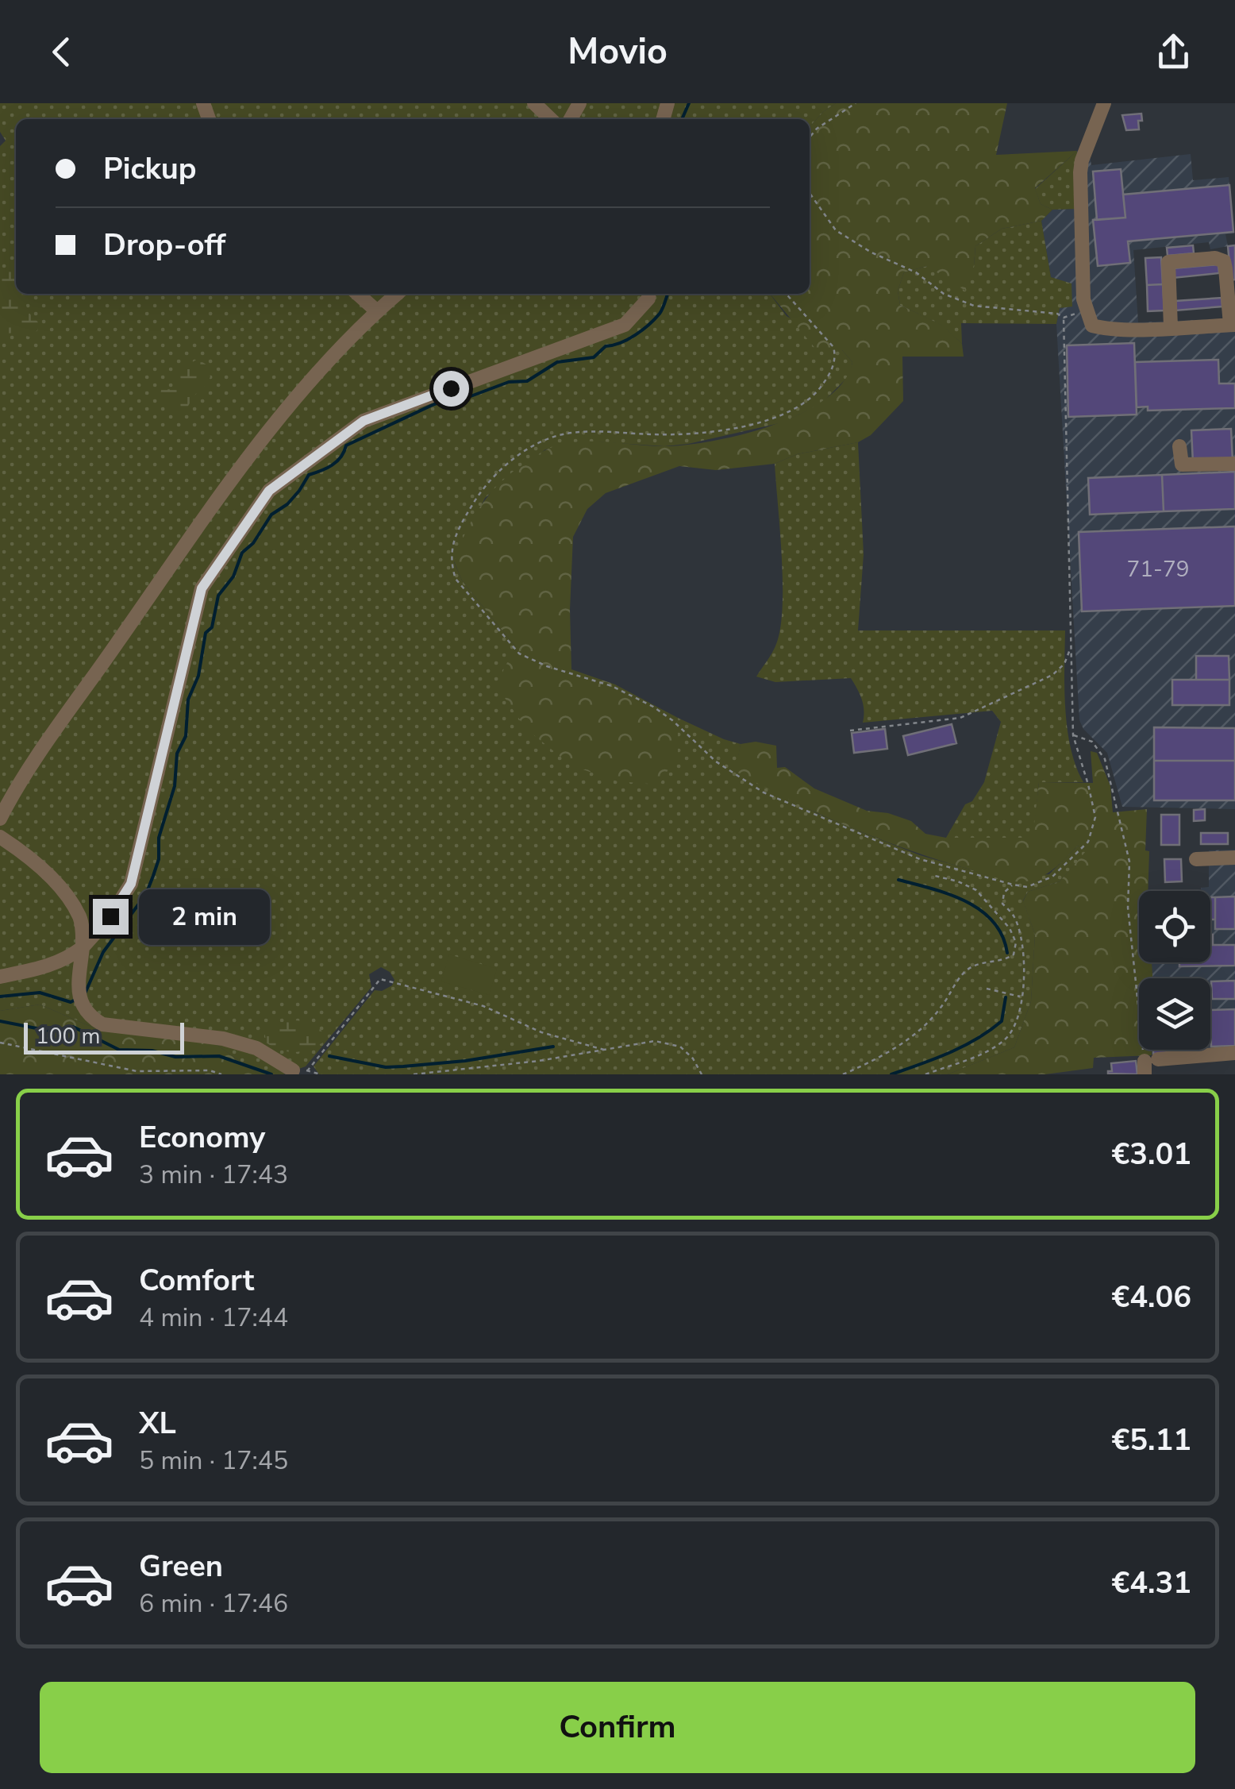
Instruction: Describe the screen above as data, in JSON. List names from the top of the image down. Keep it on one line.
{"house_numbers":["71-79"],"scale_bar":"100 m","page":{"header":"Movio","banner":["Pickup","Drop-off"],"bubble":"2 min","scale":"100 m","list":[{"name":"Economy","note":"3 min · 17:43","value":"€3.01"},{"name":"Comfort","note":"4 min · 17:44","value":"€4.06"},{"name":"XL","note":"5 min · 17:45","value":"€5.11"},{"name":"Green","note":"6 min · 17:46","value":"€4.31"}],"buttons":"Confirm"}}
